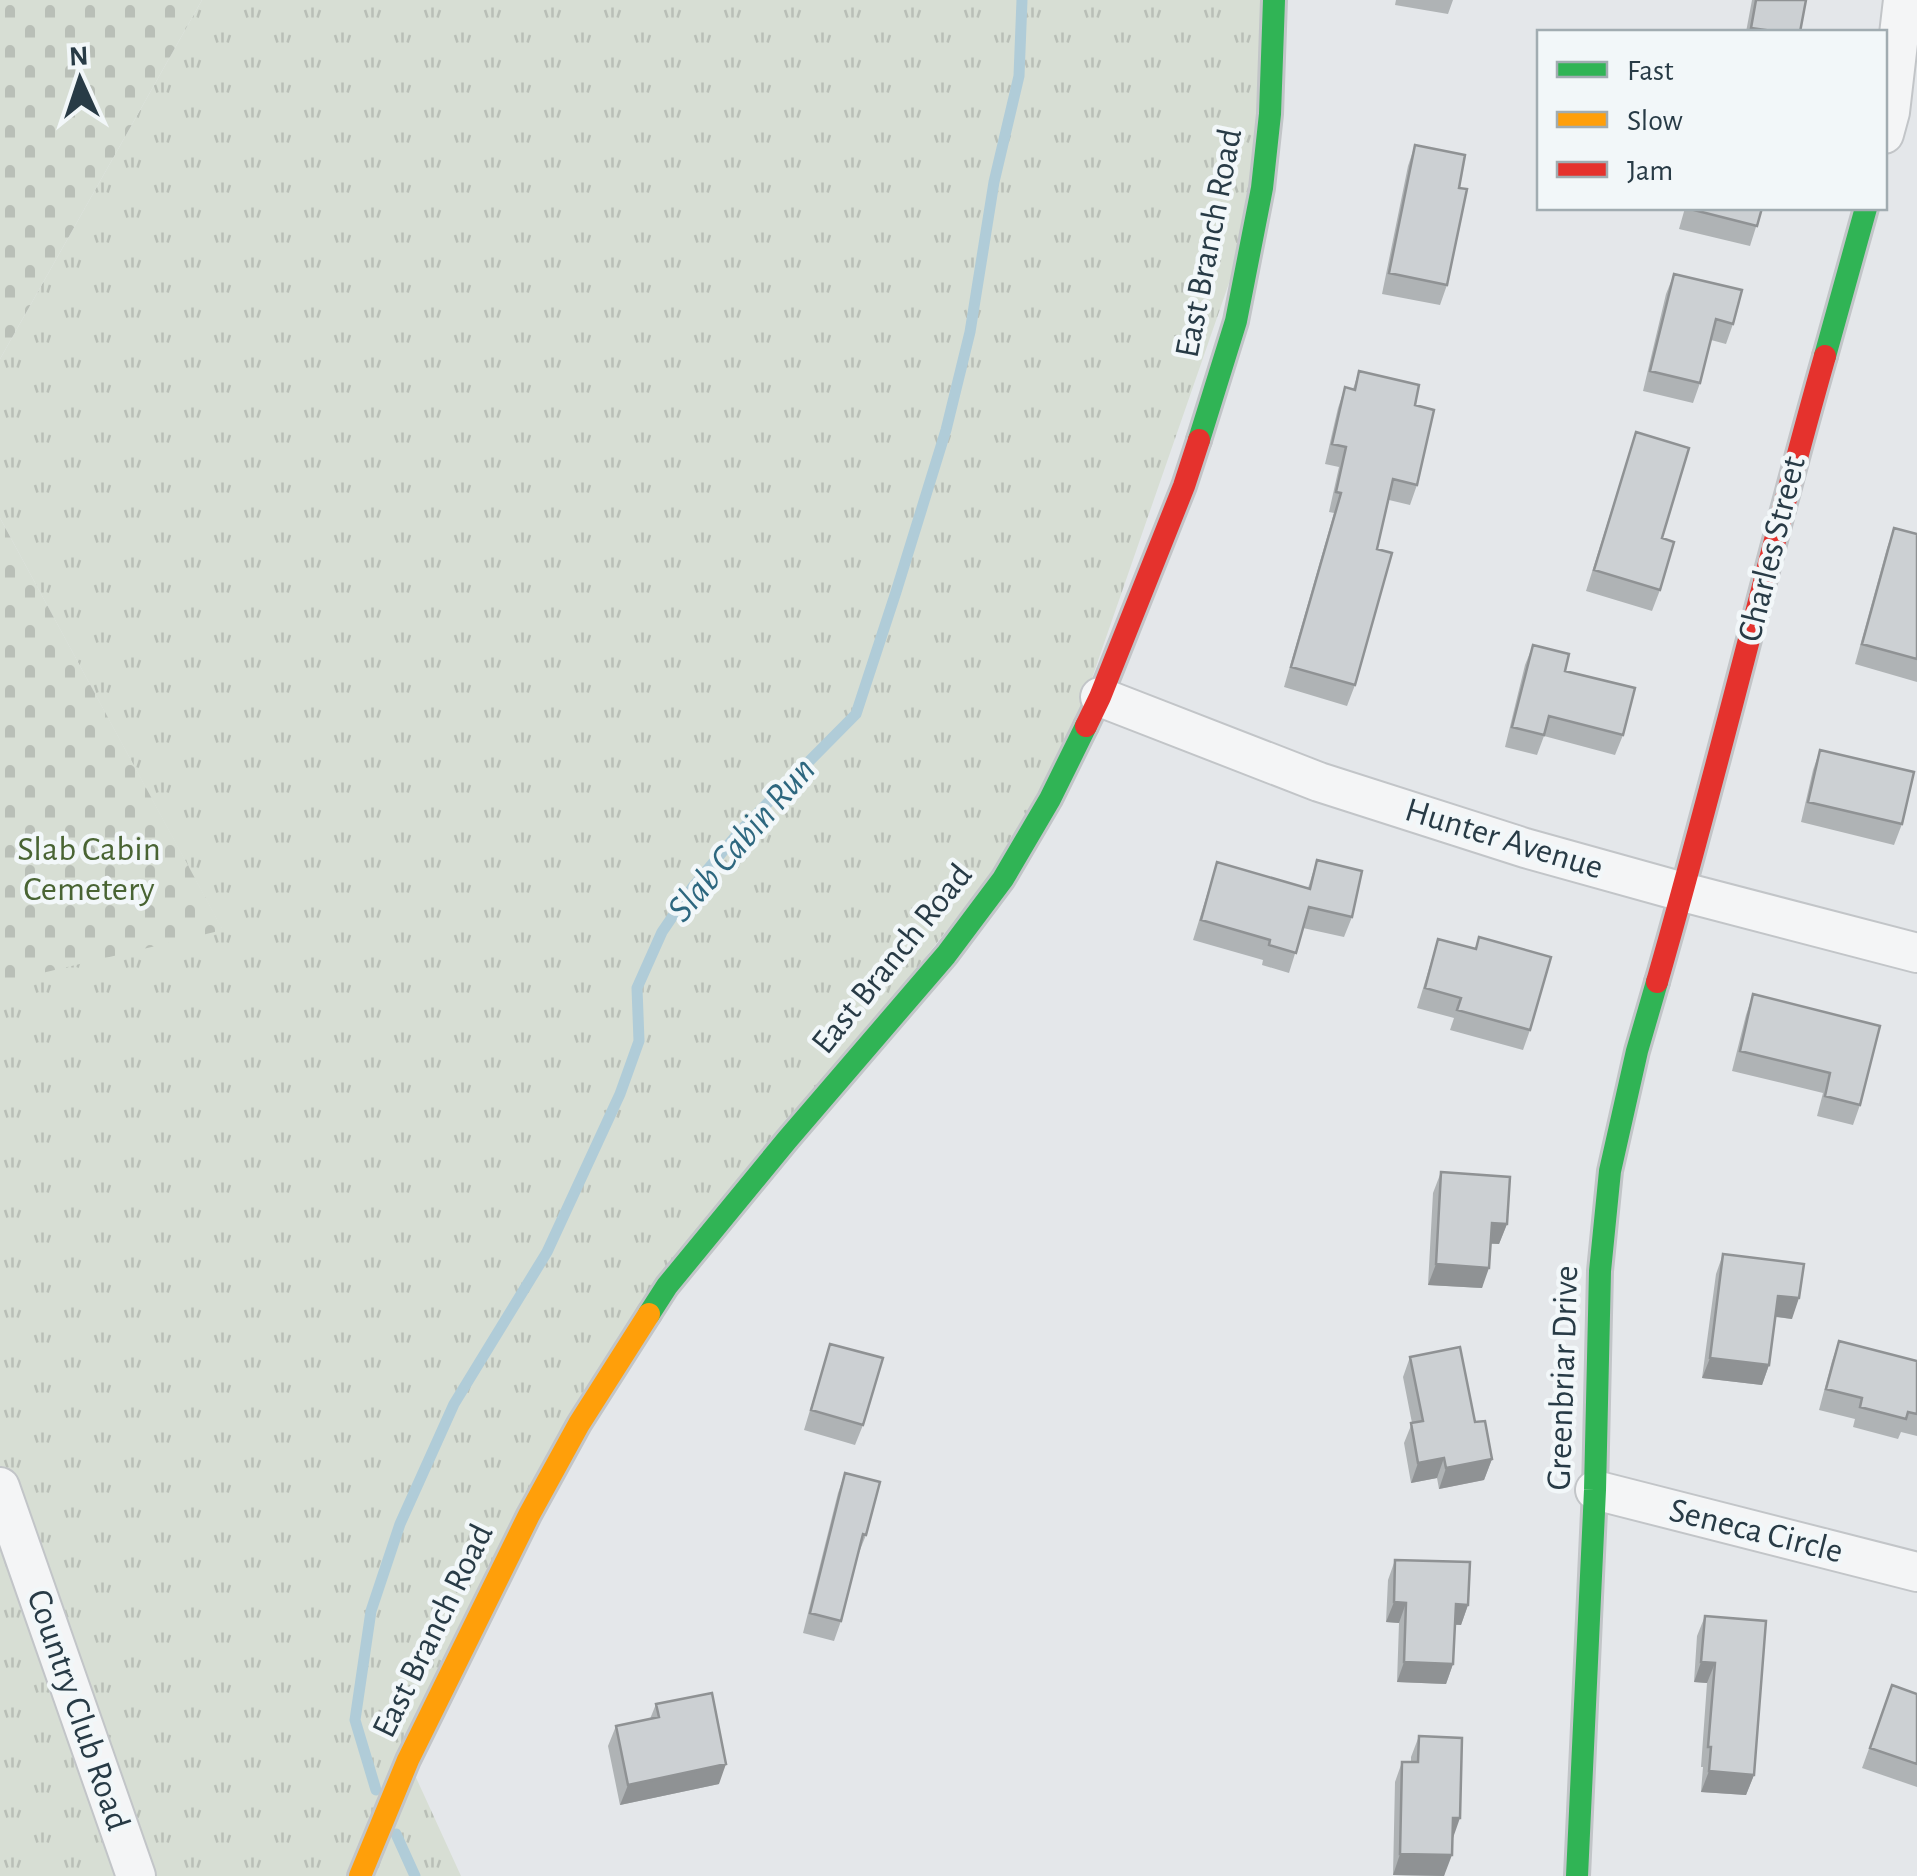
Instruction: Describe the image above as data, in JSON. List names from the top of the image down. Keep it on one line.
{"streets":{"main road":["East Branch Road","Charles Street","Greenbriar Drive"],"street":["Hunter Avenue","Seneca Circle","Country Club Road"]},"crossings":[["East Branch Road","Hunter Avenue"],["Charles Street","Hunter Avenue"],["Charles Street","Greenbriar Drive"],["Hunter Avenue","Greenbriar Drive"],["Greenbriar Drive","Seneca Circle"]],"water":["Slab Cabin Run"],"parks":["Slab Cabin Cemetery"],"legend":["Fast","Slow","Jam"],"north":"top"}
